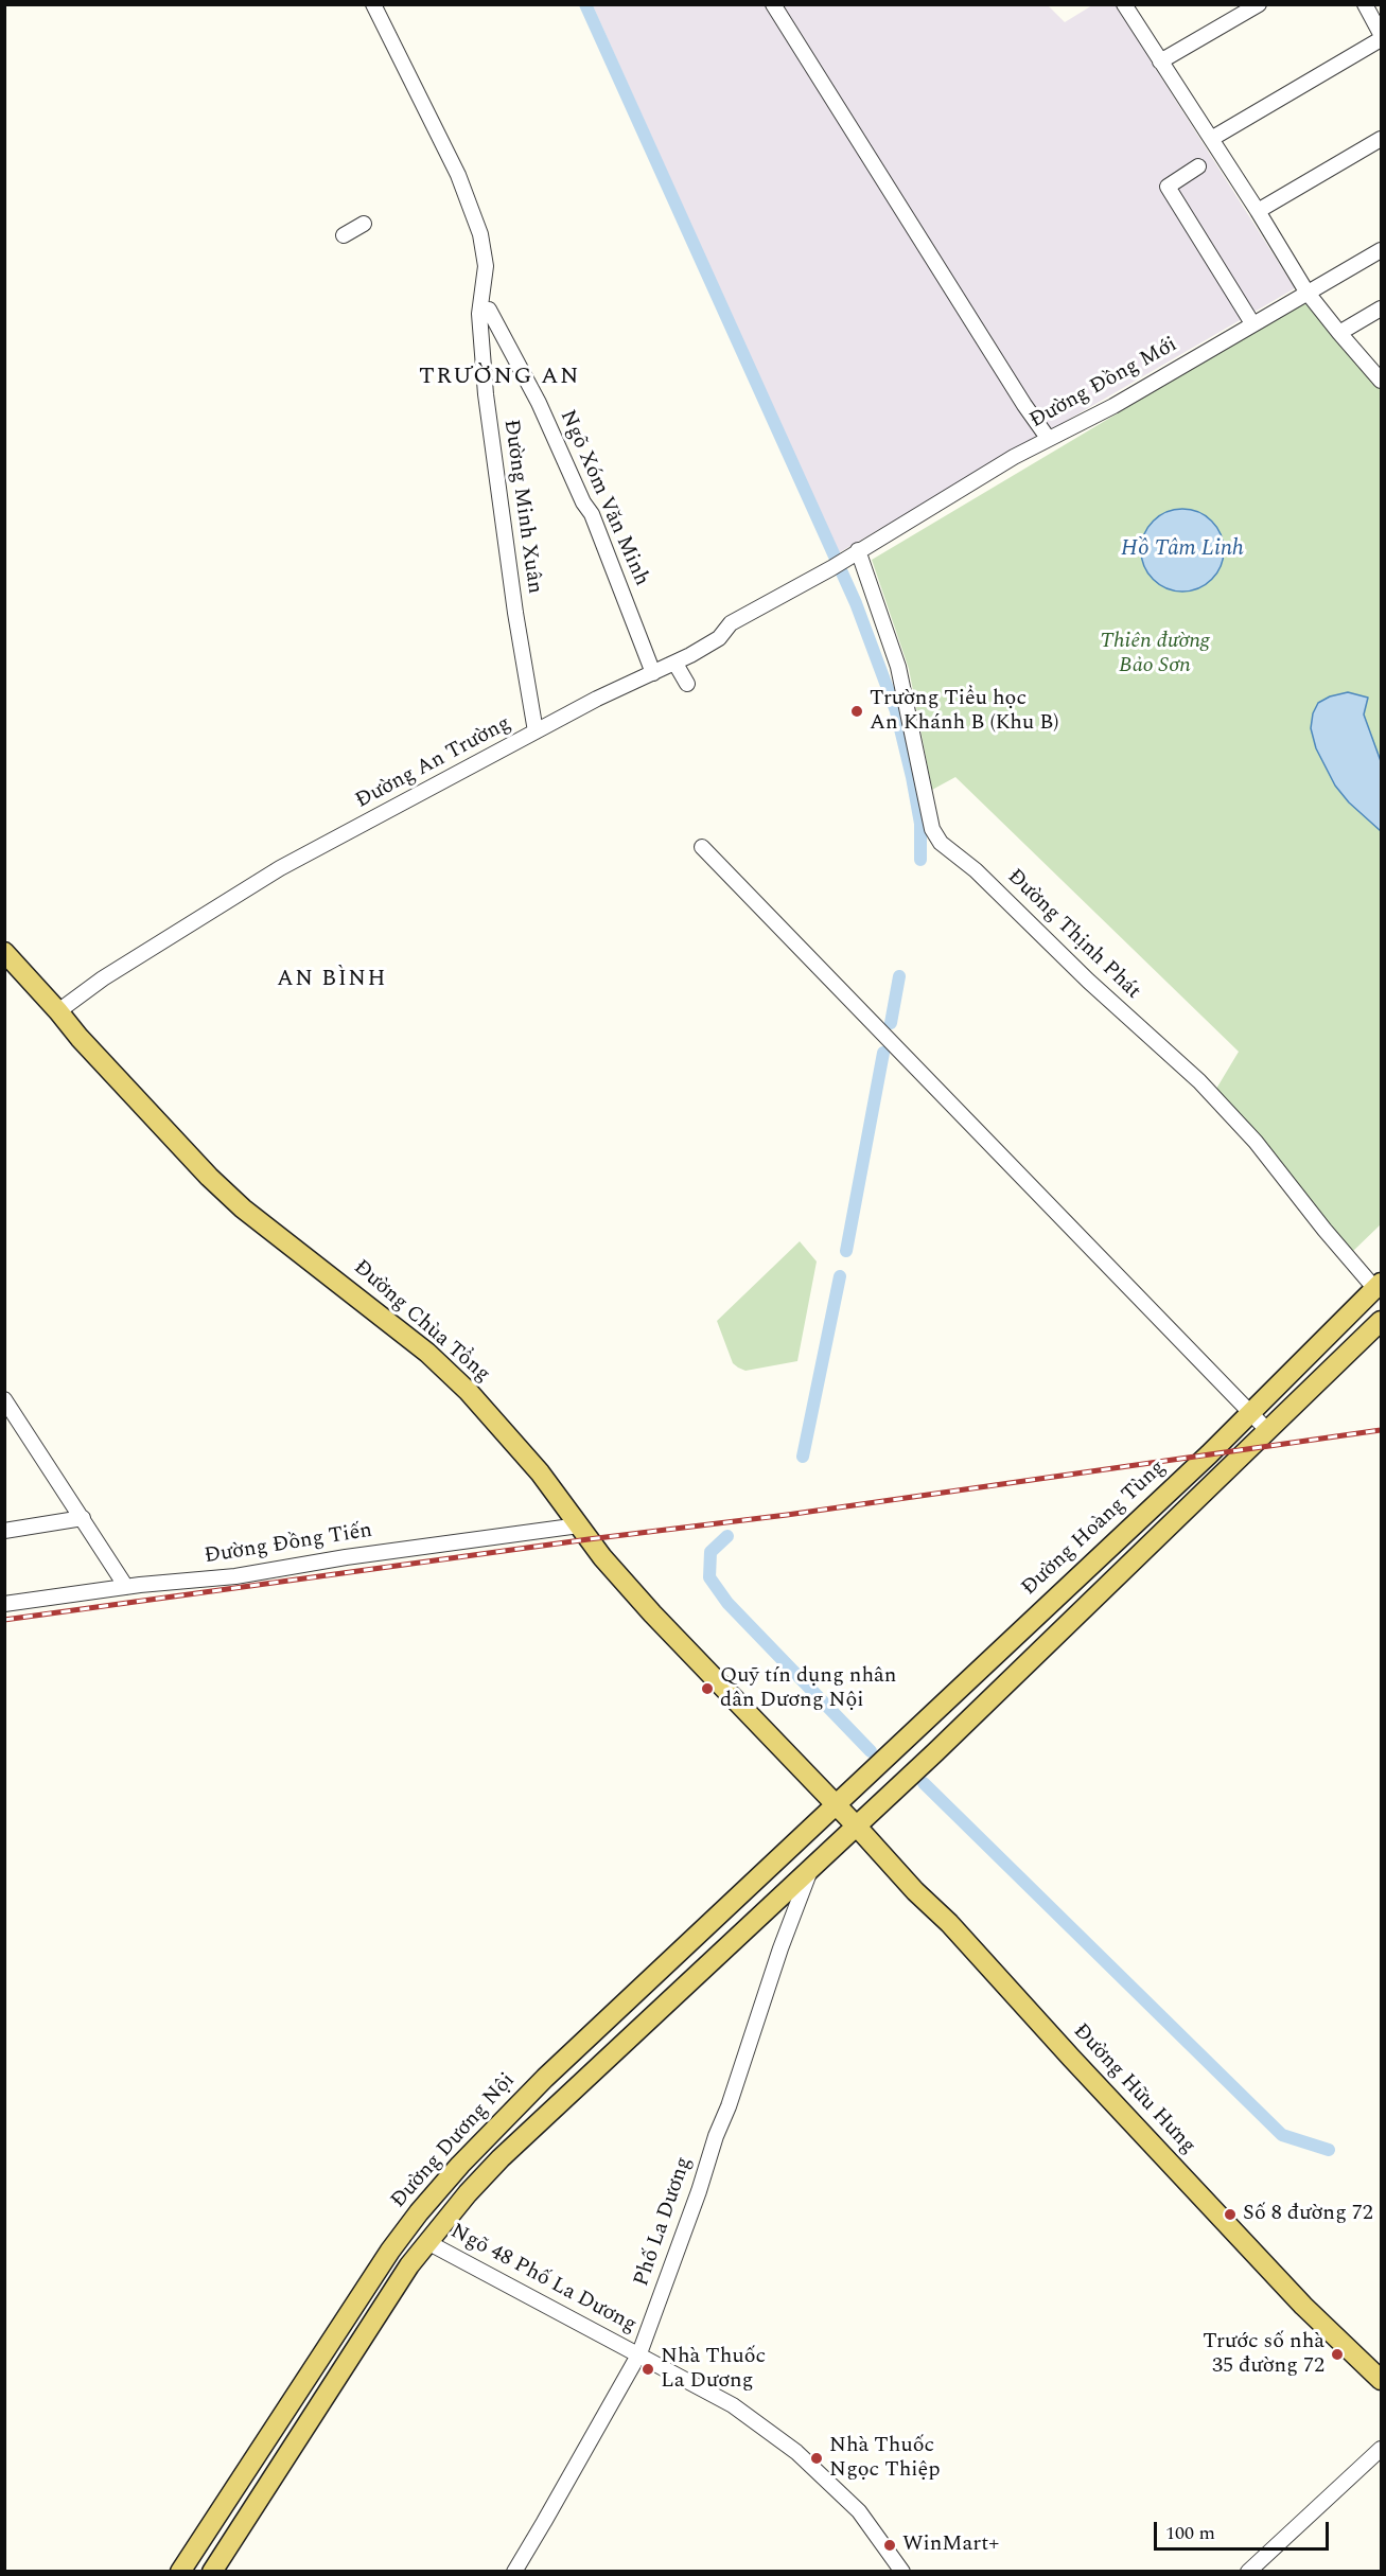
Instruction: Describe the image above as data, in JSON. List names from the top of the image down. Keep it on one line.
{"streets":{"main road":["Đường Chùa Tổng","Đường Hoàng Tùng","Đường Hữu Hưng","Đường Dương Nội"],"street":["Đường Đồng Mới","Ngõ Xóm Văn Minh","Đường Minh Xuân","Đường An Trường","Đường Thịnh Phát","Đường Đồng Tiến","Phố La Dương","Ngõ 48 Phố La Dương"]},"crossings":[["Đường Đồng Mới","Đường An Trường"],["Đường Đồng Mới","Đường Thịnh Phát"],["Ngõ Xóm Văn Minh","Đường An Trường"],["Đường Minh Xuân","Đường An Trường"],["Đường An Trường","Đường Thịnh Phát"],["Đường An Trường","Đường Chùa Tổng"],["Đường Thịnh Phát","Đường Hoàng Tùng"],["Đường Chùa Tổng","Đường Hoàng Tùng"],["Đường Chùa Tổng","Đường Đồng Tiến"],["Đường Chùa Tổng","Đường Hữu Hưng"],["Đường Chùa Tổng","Đường Dương Nội"],["Đường Hoàng Tùng","Đường Hữu Hưng"],["Đường Hoàng Tùng","Đường Dương Nội"],["Đường Hữu Hưng","Đường Dương Nội"],["Phố La Dương","Ngõ 48 Phố La Dương"]],"districts":["TRƯỜNG AN","AN BÌNH"],"water":["Hồ Tâm Linh"],"parks":["Thiên đường Bảo Sơn"],"places":["Trường Tiểu học An Khánh B (Khu B)","Quỹ tín dụng nhân dân Dương Nội","Số 8 đường 72","Trước số nhà 35 đường 72","Nhà Thuốc La Dương","Nhà Thuốc Ngọc Thiệp","WinMart+"],"scale_bar":"100 m"}
